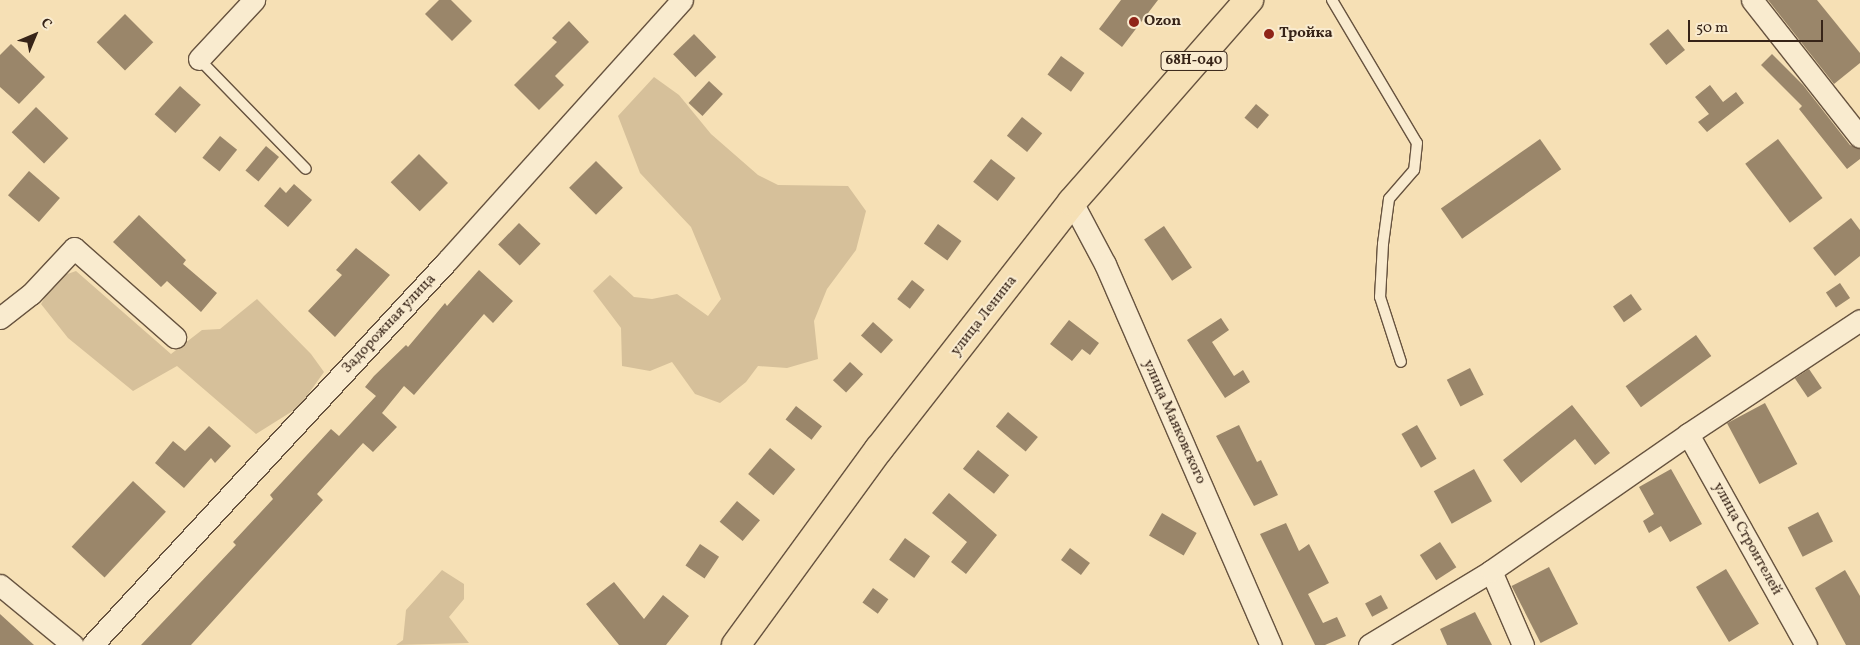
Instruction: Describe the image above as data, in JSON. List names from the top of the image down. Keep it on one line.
{"streets":{"main road":["68Н-040","улица Ленина"],"street":["Задорожная улица","улица Маяковского","улица Строителей"]},"crossings":[["улица Ленина","улица Маяковского"]],"places":["Ozon","Тройка"],"scale_bar":"50 m","north":"top right"}
